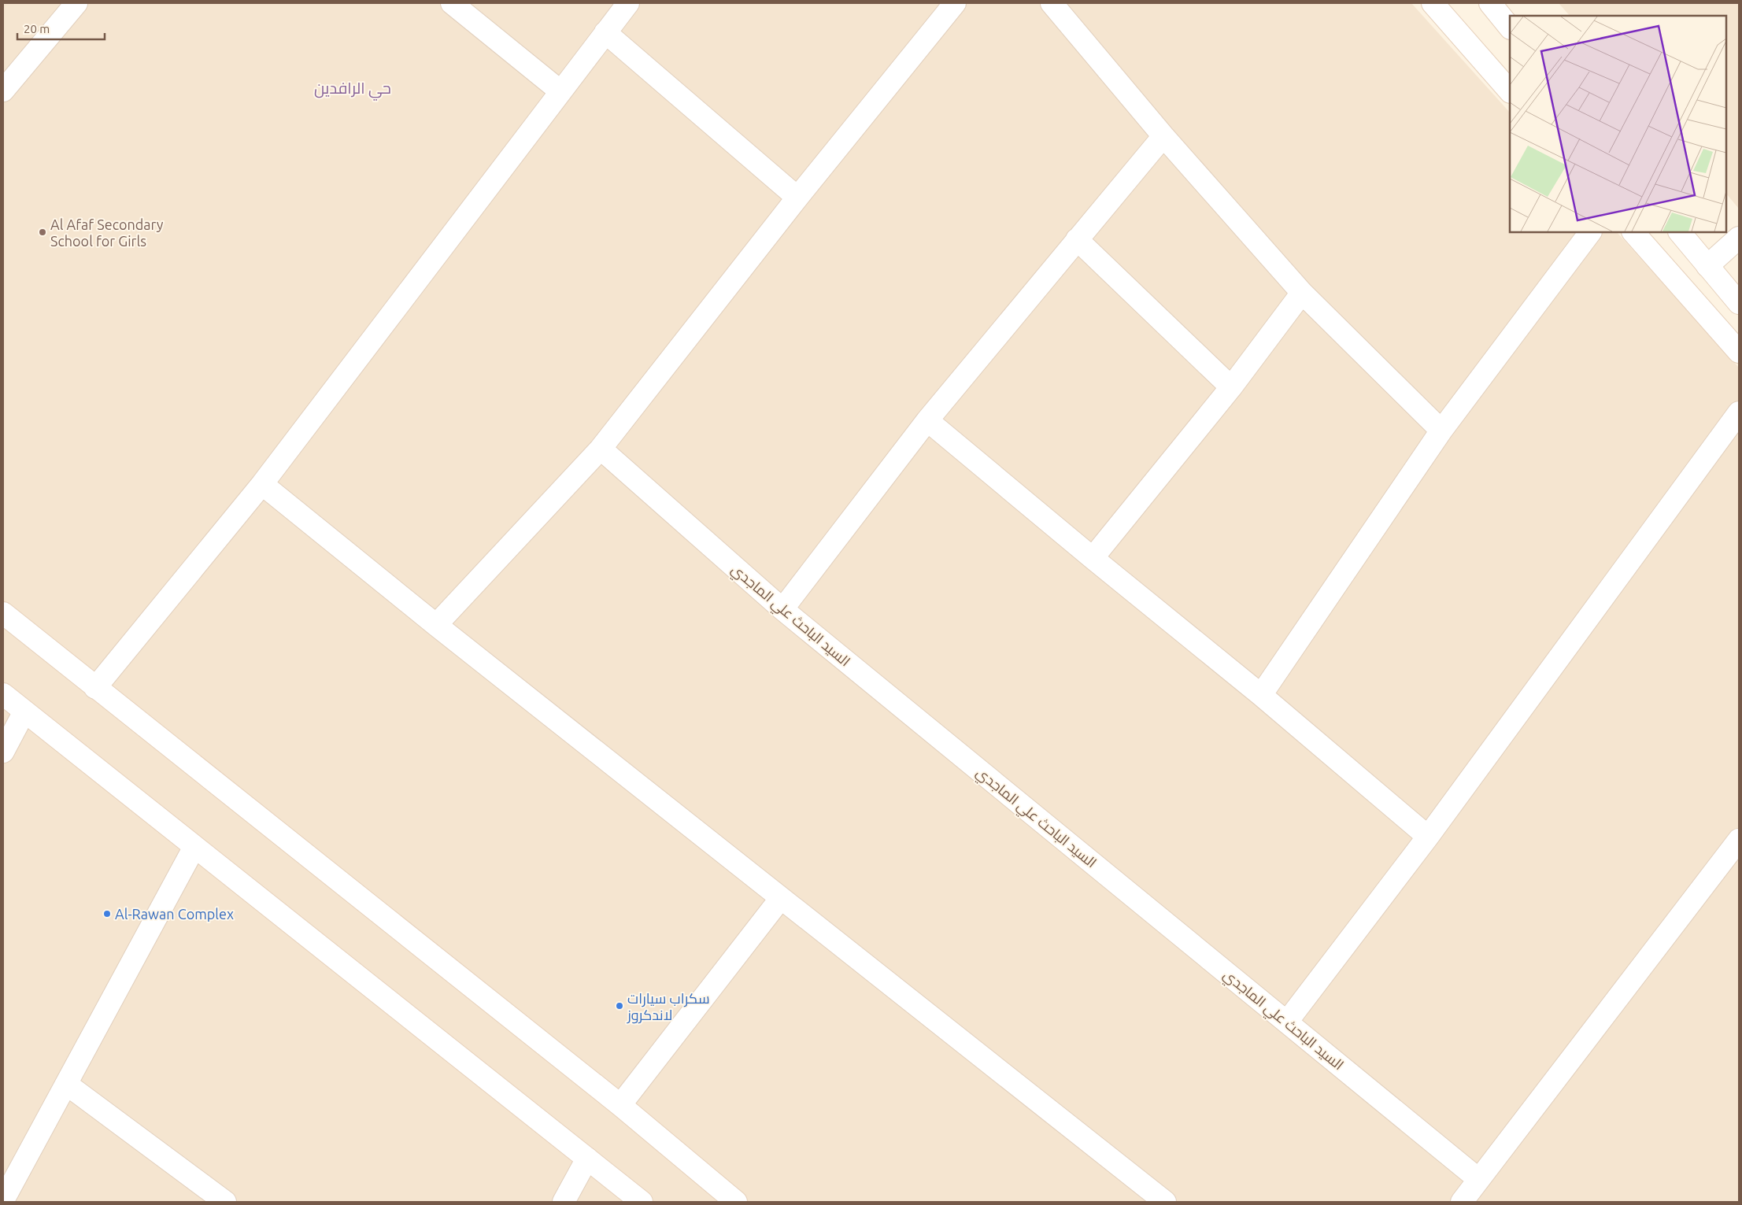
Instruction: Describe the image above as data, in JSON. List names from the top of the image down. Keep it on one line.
{"streets":{"street":["السيد الباحث علي الماجدي"]},"districts":["حي الرافدين"],"places":["Al Afaf Secondary School for Girls","Al-Rawan Complex","سكراب سيارات لاندكروز"],"scale_bar":"20 m"}
